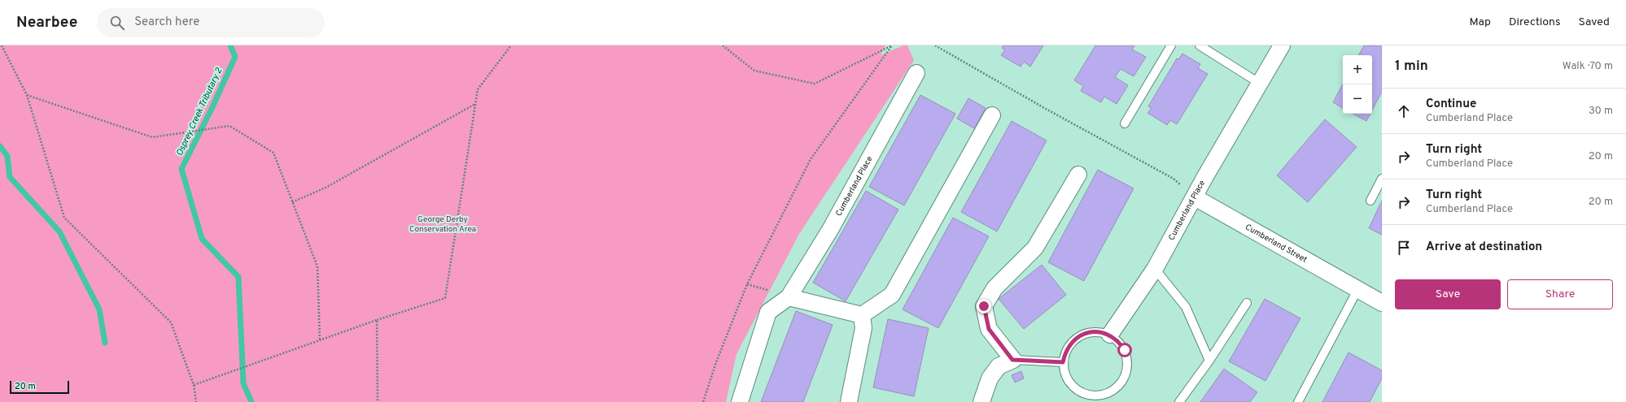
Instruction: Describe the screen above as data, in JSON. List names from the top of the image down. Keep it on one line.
{"streets":{"street":["Cumberland Place","Cumberland Street"]},"crossings":[["Cumberland Place","Cumberland Street"]],"water":["Osprey Creek Tributary 2"],"parks":["George Derby Conservation Area"],"scale_bar":"20 m","page":{"header":"Nearbee","search":"Search here","nav":["Map","Directions","Saved"],"heading":["1 min","Walk · 70 m"],"map_buttons":["+","−"],"list":[["Continue","Cumberland Place","30 m"],["Turn right","Cumberland Place","20 m"],["Turn right","Cumberland Place","20 m"],"Arrive at destination"],"buttons":["Save","Share"],"scale":"20 m"}}
